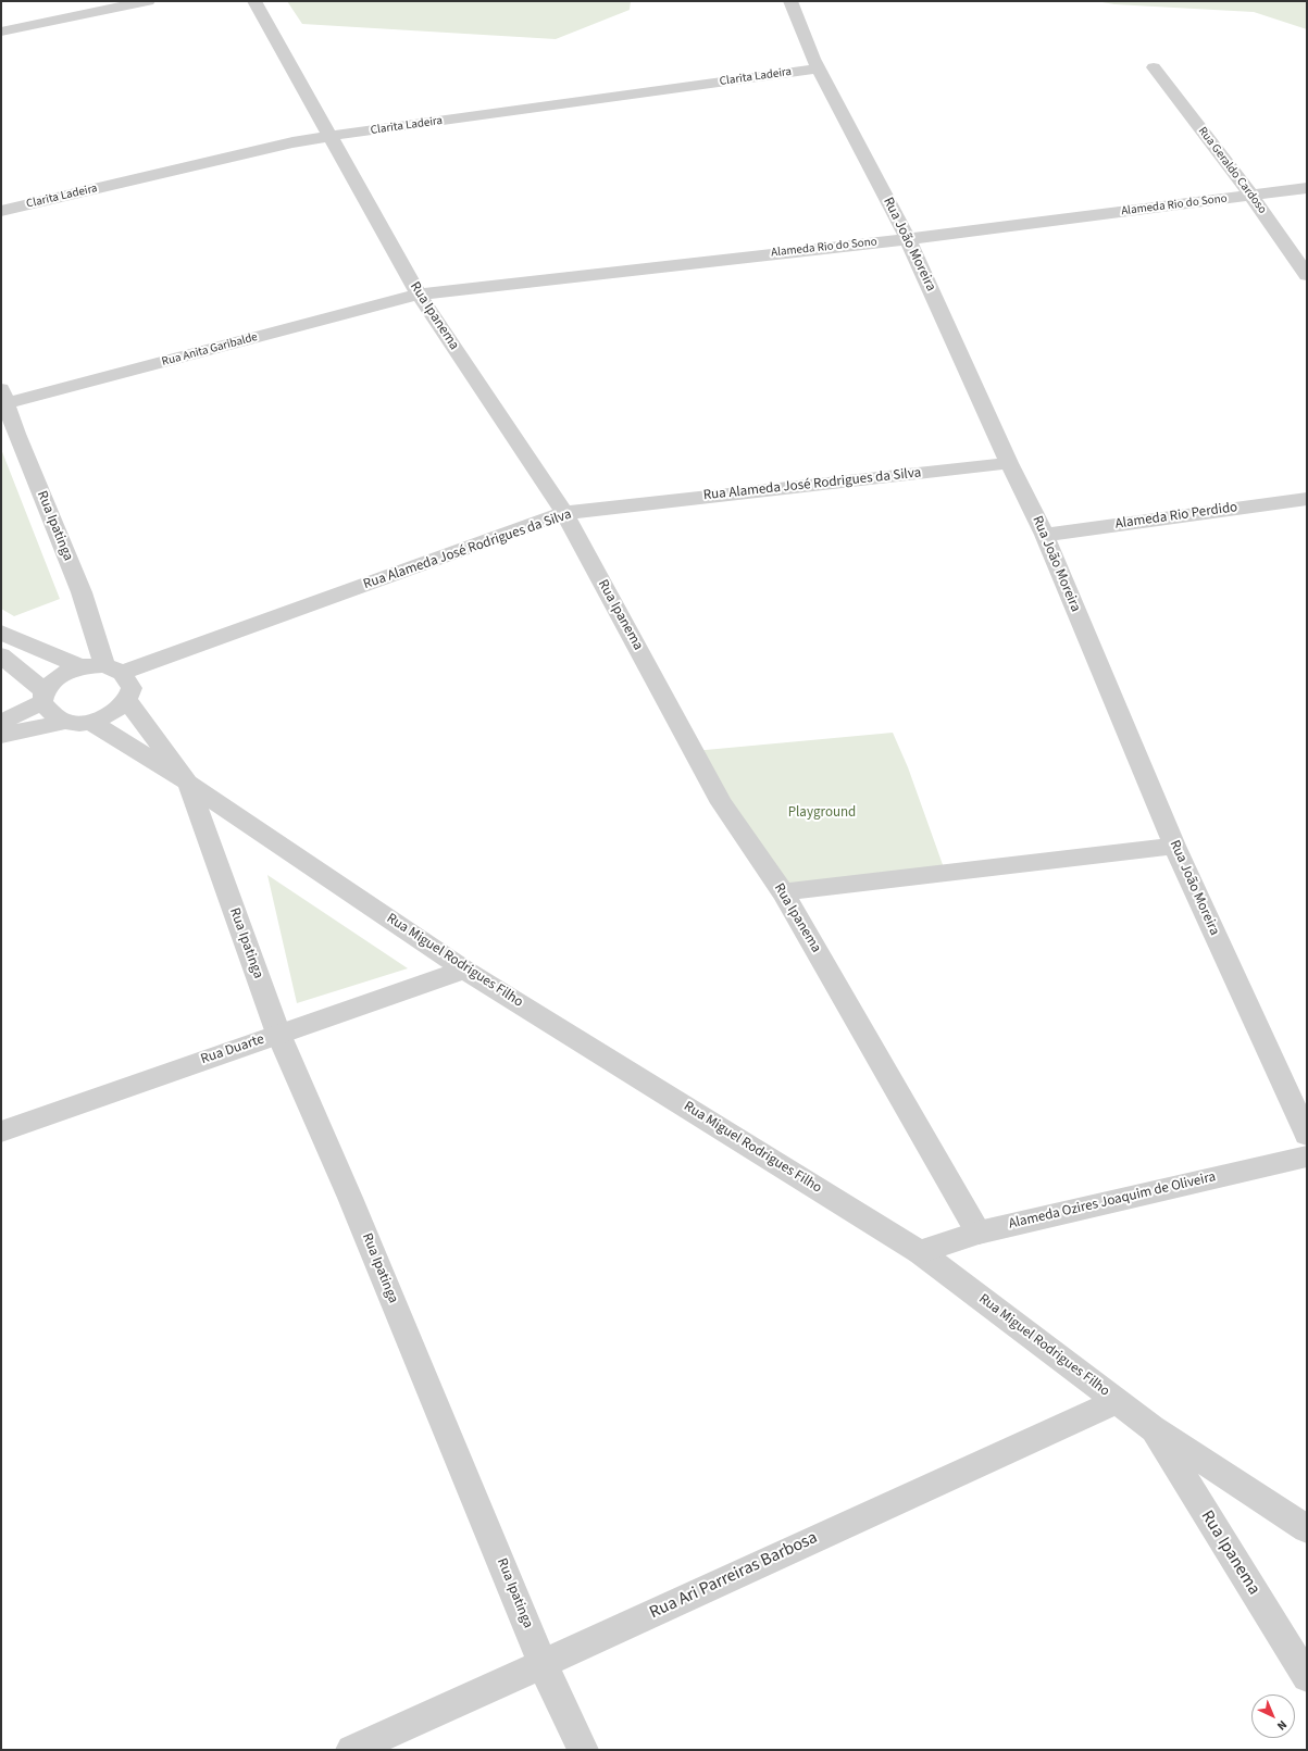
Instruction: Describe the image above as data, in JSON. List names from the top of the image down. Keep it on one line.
{"streets":{"street":["Clarita Ladeira","Rua Geraldo Cardoso","Alameda Rio do Sono","Rua João Moreira","Rua Ipanema","Rua Anita Garibalde","Rua Alameda José Rodrigues da Silva","Alameda Rio Perdido","Rua Ipatinga","Rua Miguel Rodrigues Filho","Rua Duarte","Alameda Ozires Joaquim de Oliveira","Rua Ari Parreiras Barbosa"]},"crossings":[["Clarita Ladeira","Rua João Moreira"],["Clarita Ladeira","Rua Ipanema"],["Rua Geraldo Cardoso","Alameda Rio do Sono"],["Alameda Rio do Sono","Rua João Moreira"],["Alameda Rio do Sono","Rua Ipanema"],["Alameda Rio do Sono","Rua Anita Garibalde"],["Rua João Moreira","Rua Alameda José Rodrigues da Silva"],["Rua João Moreira","Alameda Rio Perdido"],["Rua Ipanema","Rua Anita Garibalde"],["Rua Ipanema","Rua Alameda José Rodrigues da Silva"],["Rua Ipanema","Rua Miguel Rodrigues Filho"],["Rua Ipanema","Alameda Ozires Joaquim de Oliveira"],["Rua Anita Garibalde","Rua Ipatinga"],["Rua Alameda José Rodrigues da Silva","Rua Ipatinga"],["Rua Alameda José Rodrigues da Silva","Rua Miguel Rodrigues Filho"],["Rua Ipatinga","Rua Miguel Rodrigues Filho"],["Rua Ipatinga","Rua Duarte"],["Rua Ipatinga","Rua Ari Parreiras Barbosa"],["Rua Miguel Rodrigues Filho","Rua Duarte"],["Rua Miguel Rodrigues Filho","Alameda Ozires Joaquim de Oliveira"],["Rua Miguel Rodrigues Filho","Rua Ari Parreiras Barbosa"]],"parks":["Playground"],"north":"bottom right"}
